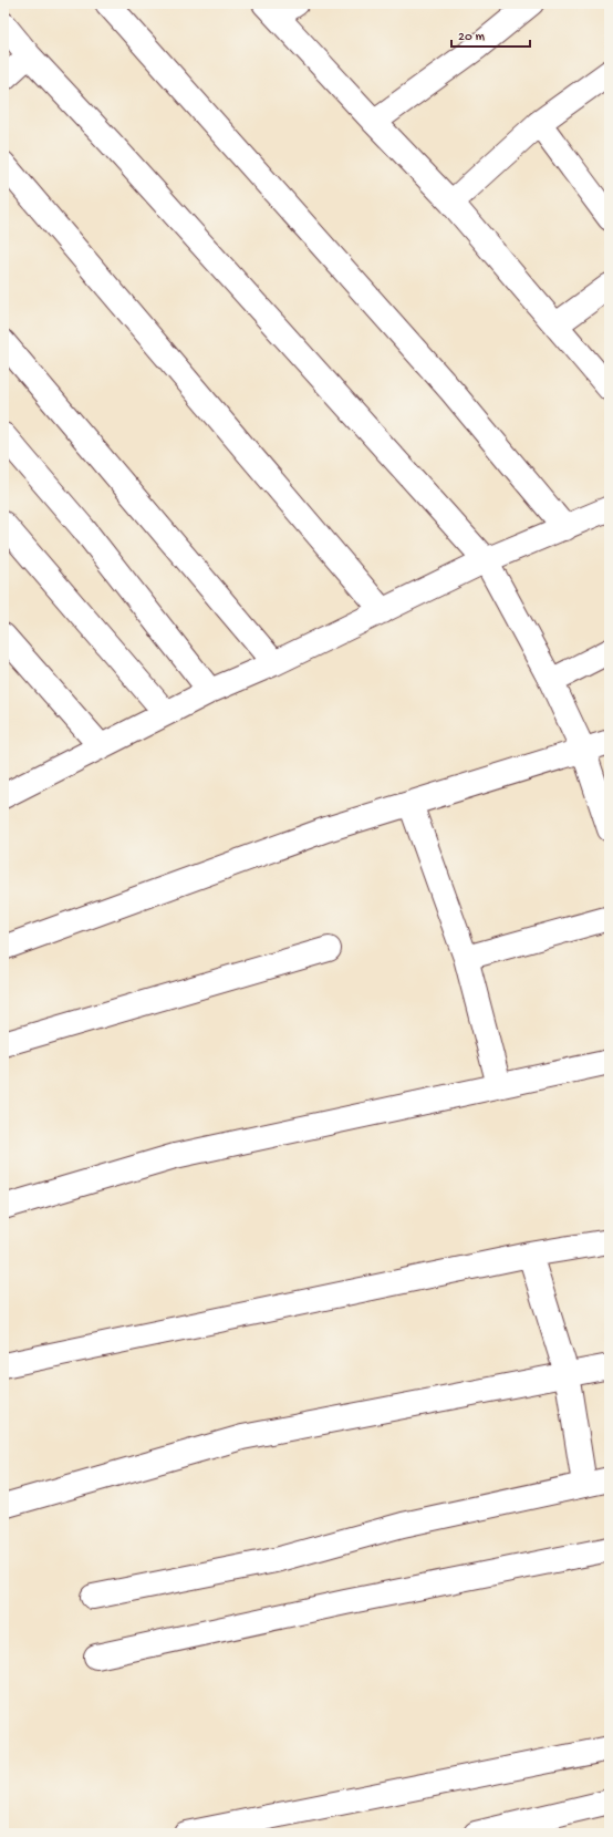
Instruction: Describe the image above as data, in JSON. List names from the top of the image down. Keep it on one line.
{"scale_bar":"20 m"}
